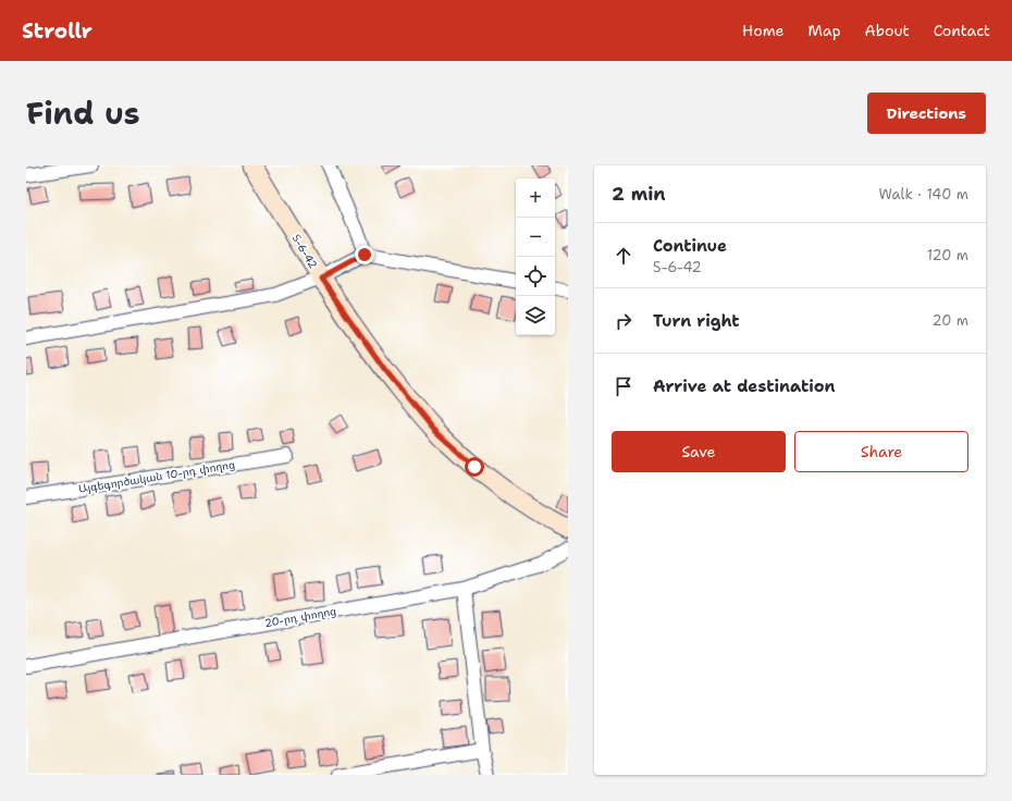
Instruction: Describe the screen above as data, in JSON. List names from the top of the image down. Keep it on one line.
{"streets":{"main road":["Տ-6-42"],"street":["Այգեգործական 10-րդ փողոց","20-րդ փողոց"]},"page":{"header":"Strollr","nav":["Home","Map","About","Contact"],"title":"Find us","buttons":["Directions",["Save","Share"]],"heading":["2 min","Walk · 140 m"],"map_buttons":["+","−"],"list":[["Continue","Տ-6-42","120 m"],["Turn right","20 m"],"Arrive at destination"]}}
